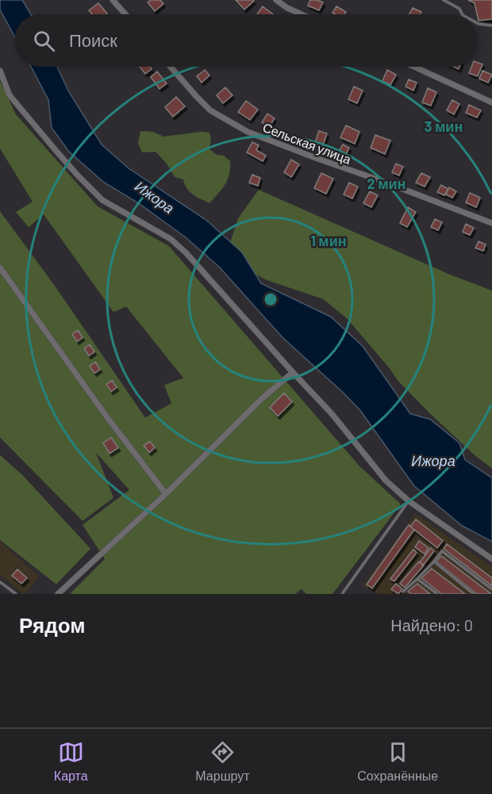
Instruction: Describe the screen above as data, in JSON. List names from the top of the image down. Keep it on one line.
{"streets":{"street":["Сельская улица"]},"water":["Ижора"],"page":{"search":"Поиск","heading":["Рядом","Найдено: 0"],"nav":["Карта","Маршрут","Сохранённые"]},"rings":["3 мин","2 мин","1 мин"]}
